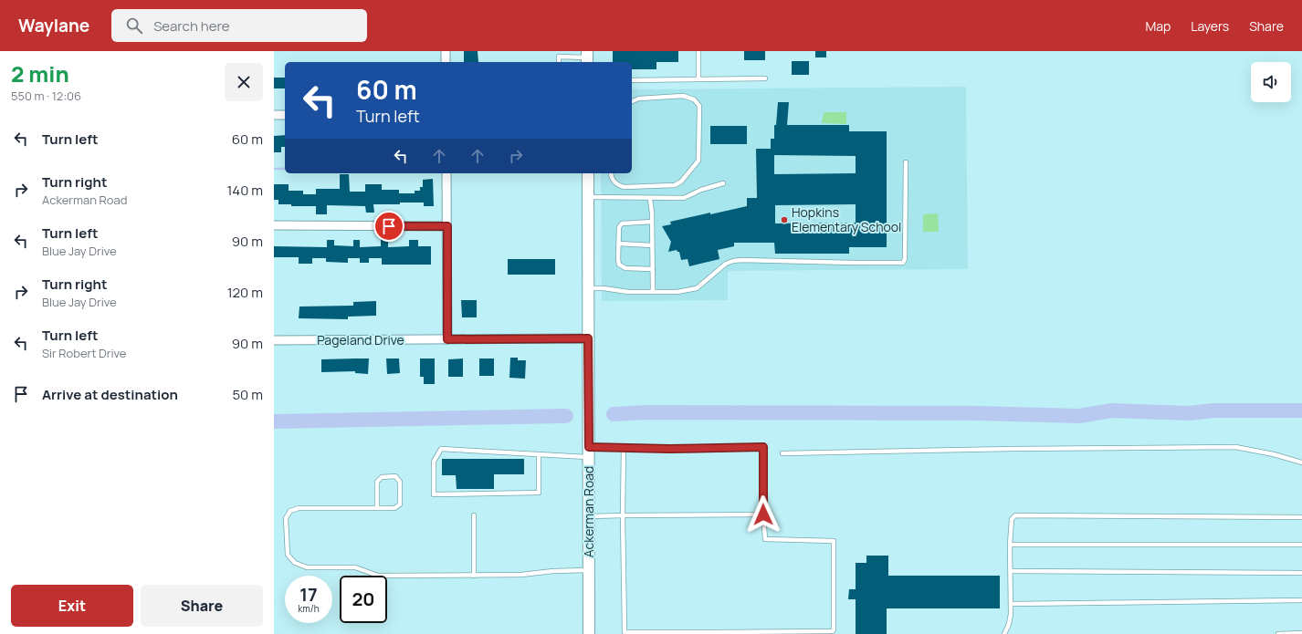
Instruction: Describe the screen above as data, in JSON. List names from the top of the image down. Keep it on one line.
{"streets":{"street":["Pageland Drive","Ackerman Road"]},"crossings":[["Pageland Drive","Ackerman Road"]],"places":["Hopkins Elementary School"],"page":{"header":"Waylane","search":"Search here","nav":["Map","Layers","Share"],"heading":["2 min","550 m · 12:06"],"turn":["60 m","Turn left"],"list":[{"name":"Turn left","value":"60 m"},{"name":"Turn right","note":"Ackerman Road","value":"140 m"},{"name":"Turn left","note":"Blue Jay Drive","value":"90 m"},{"name":"Turn right","note":"Blue Jay Drive","value":"120 m"},{"name":"Turn left","note":"Sir Robert Drive","value":"90 m"},{"name":"Arrive at destination","value":"50 m"}],"speed":"17 km/h","limit":"20","buttons":["Exit","Share"]}}
